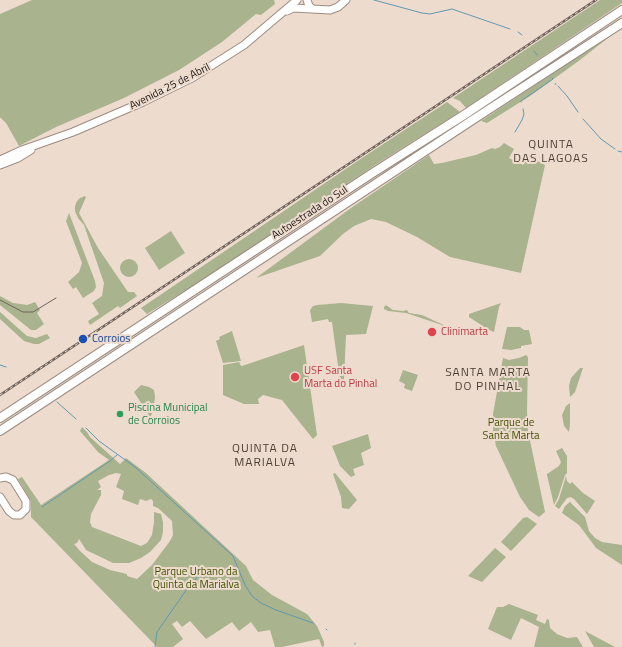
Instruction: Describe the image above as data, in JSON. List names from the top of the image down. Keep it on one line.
{"streets":{"highway":["Autoestrada do Sul"],"main road":["Avenida 25 de Abril"]},"districts":["QUINTA DAS LAGOAS","SANTA MARTA DO PINHAL","QUINTA DA MARIALVA"],"parks":["Parque de Santa Marta","Parque Urbano da Quinta da Marialva"],"places":["Clinimarta","Corroios","USF Santa Marta do Pinhal","Piscina Municipal de Corroios"]}
